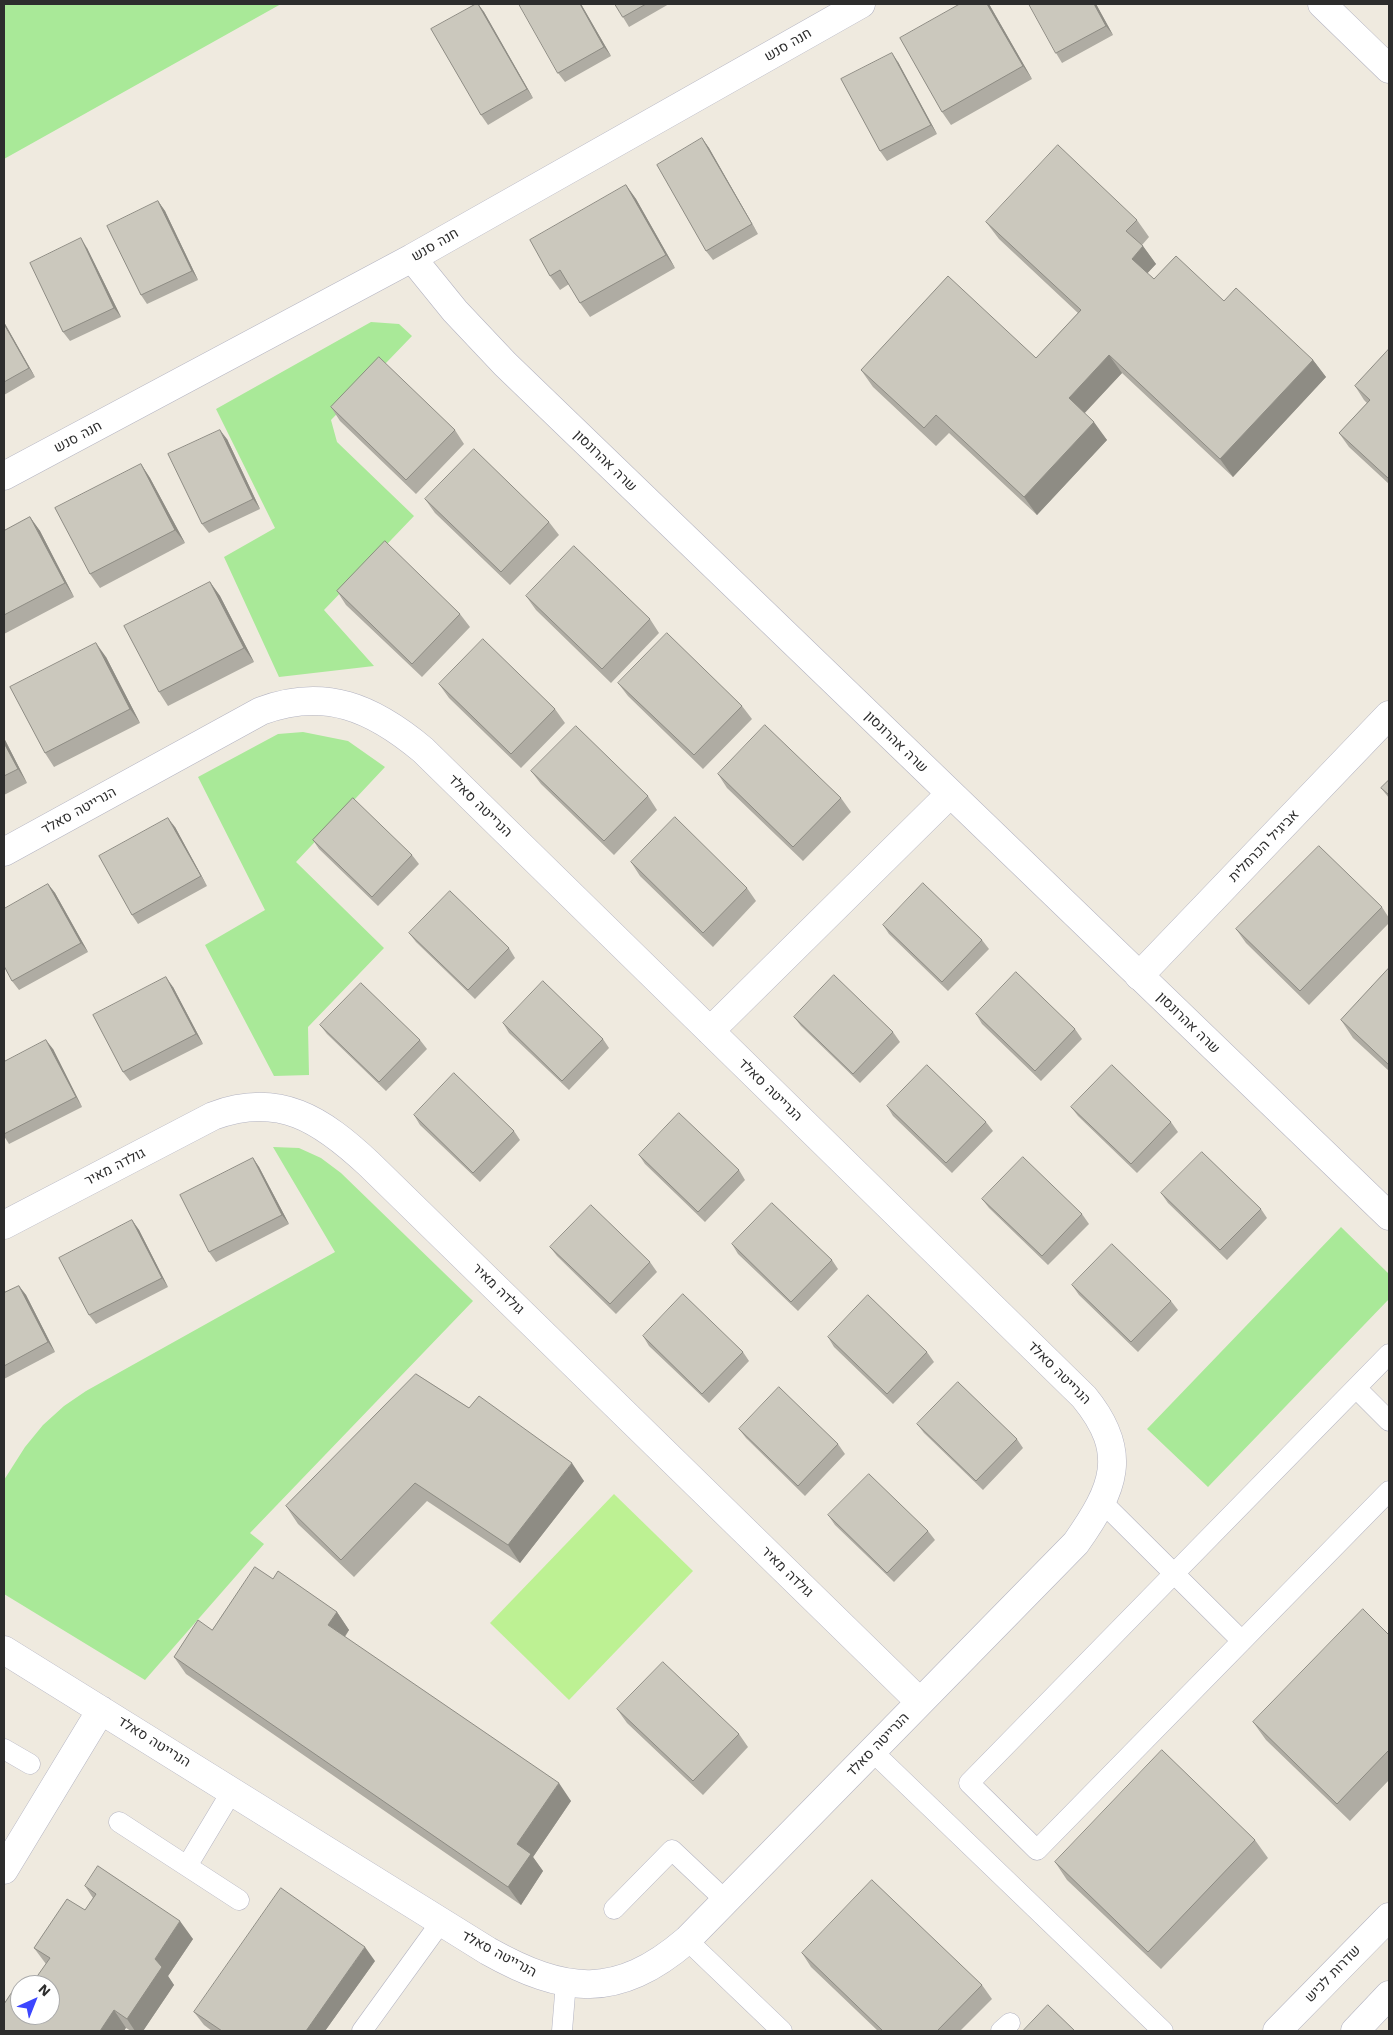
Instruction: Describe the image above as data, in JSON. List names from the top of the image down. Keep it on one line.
{"streets":{"street":["חנה סנש","שרה אהרונסון","הנרייטה סאלד","אביגיל הכרמלית","גולדה מאיר","שדרות לכיש"]},"crossings":[["חנה סנש","שרה אהרונסון"],["שרה אהרונסון","אביגיל הכרמלית"],["הנרייטה סאלד","גולדה מאיר"]],"north":"top right"}
